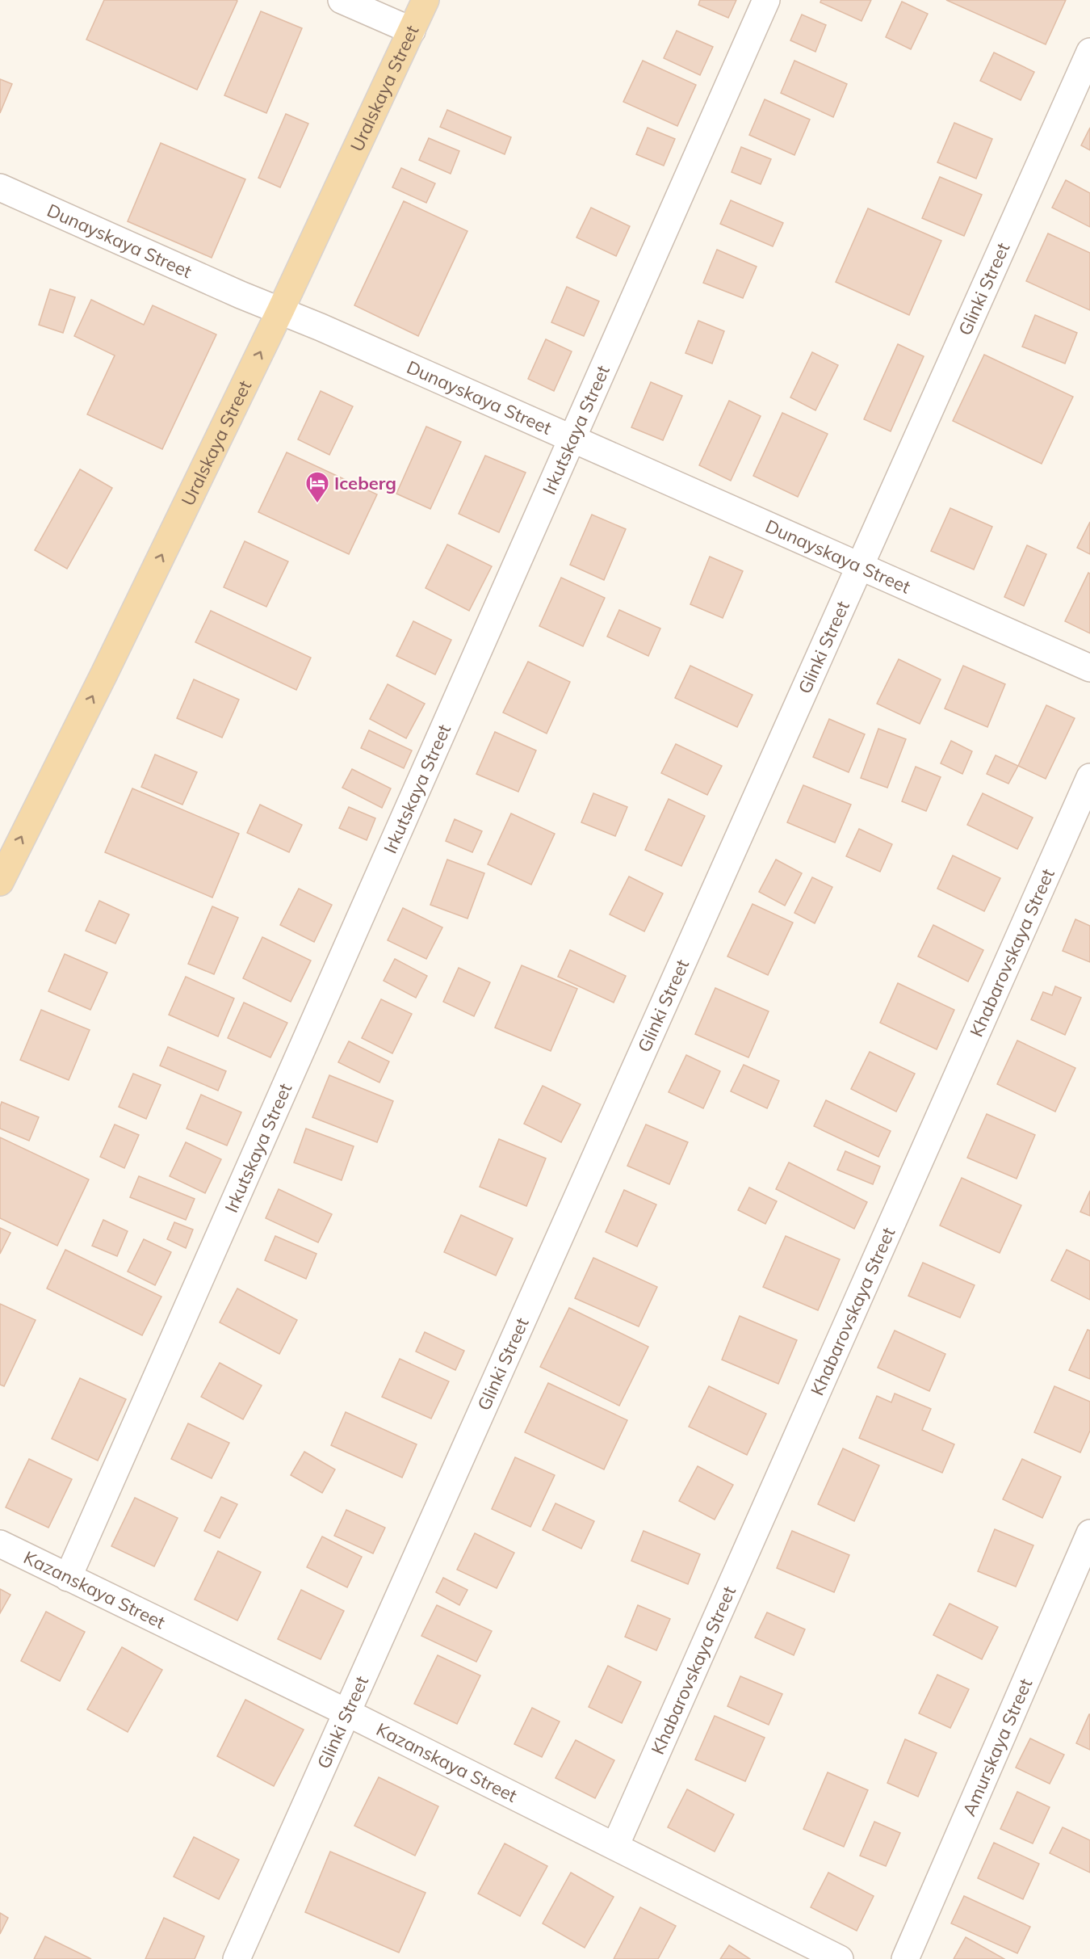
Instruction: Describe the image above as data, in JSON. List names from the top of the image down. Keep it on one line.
{"streets":{"main road":["Uralskaya Street"],"street":["Dunayskaya Street","Glinki Street","Irkutskaya Street","Khabarovskaya Street","Kazanskaya Street","Amurskaya Street"]},"crossings":[["Uralskaya Street","Dunayskaya Street"],["Dunayskaya Street","Glinki Street"],["Dunayskaya Street","Irkutskaya Street"],["Glinki Street","Kazanskaya Street"],["Irkutskaya Street","Kazanskaya Street"],["Khabarovskaya Street","Kazanskaya Street"]],"one_way":["Uralskaya Street"],"places":{"hotel":["Iceberg"]}}
